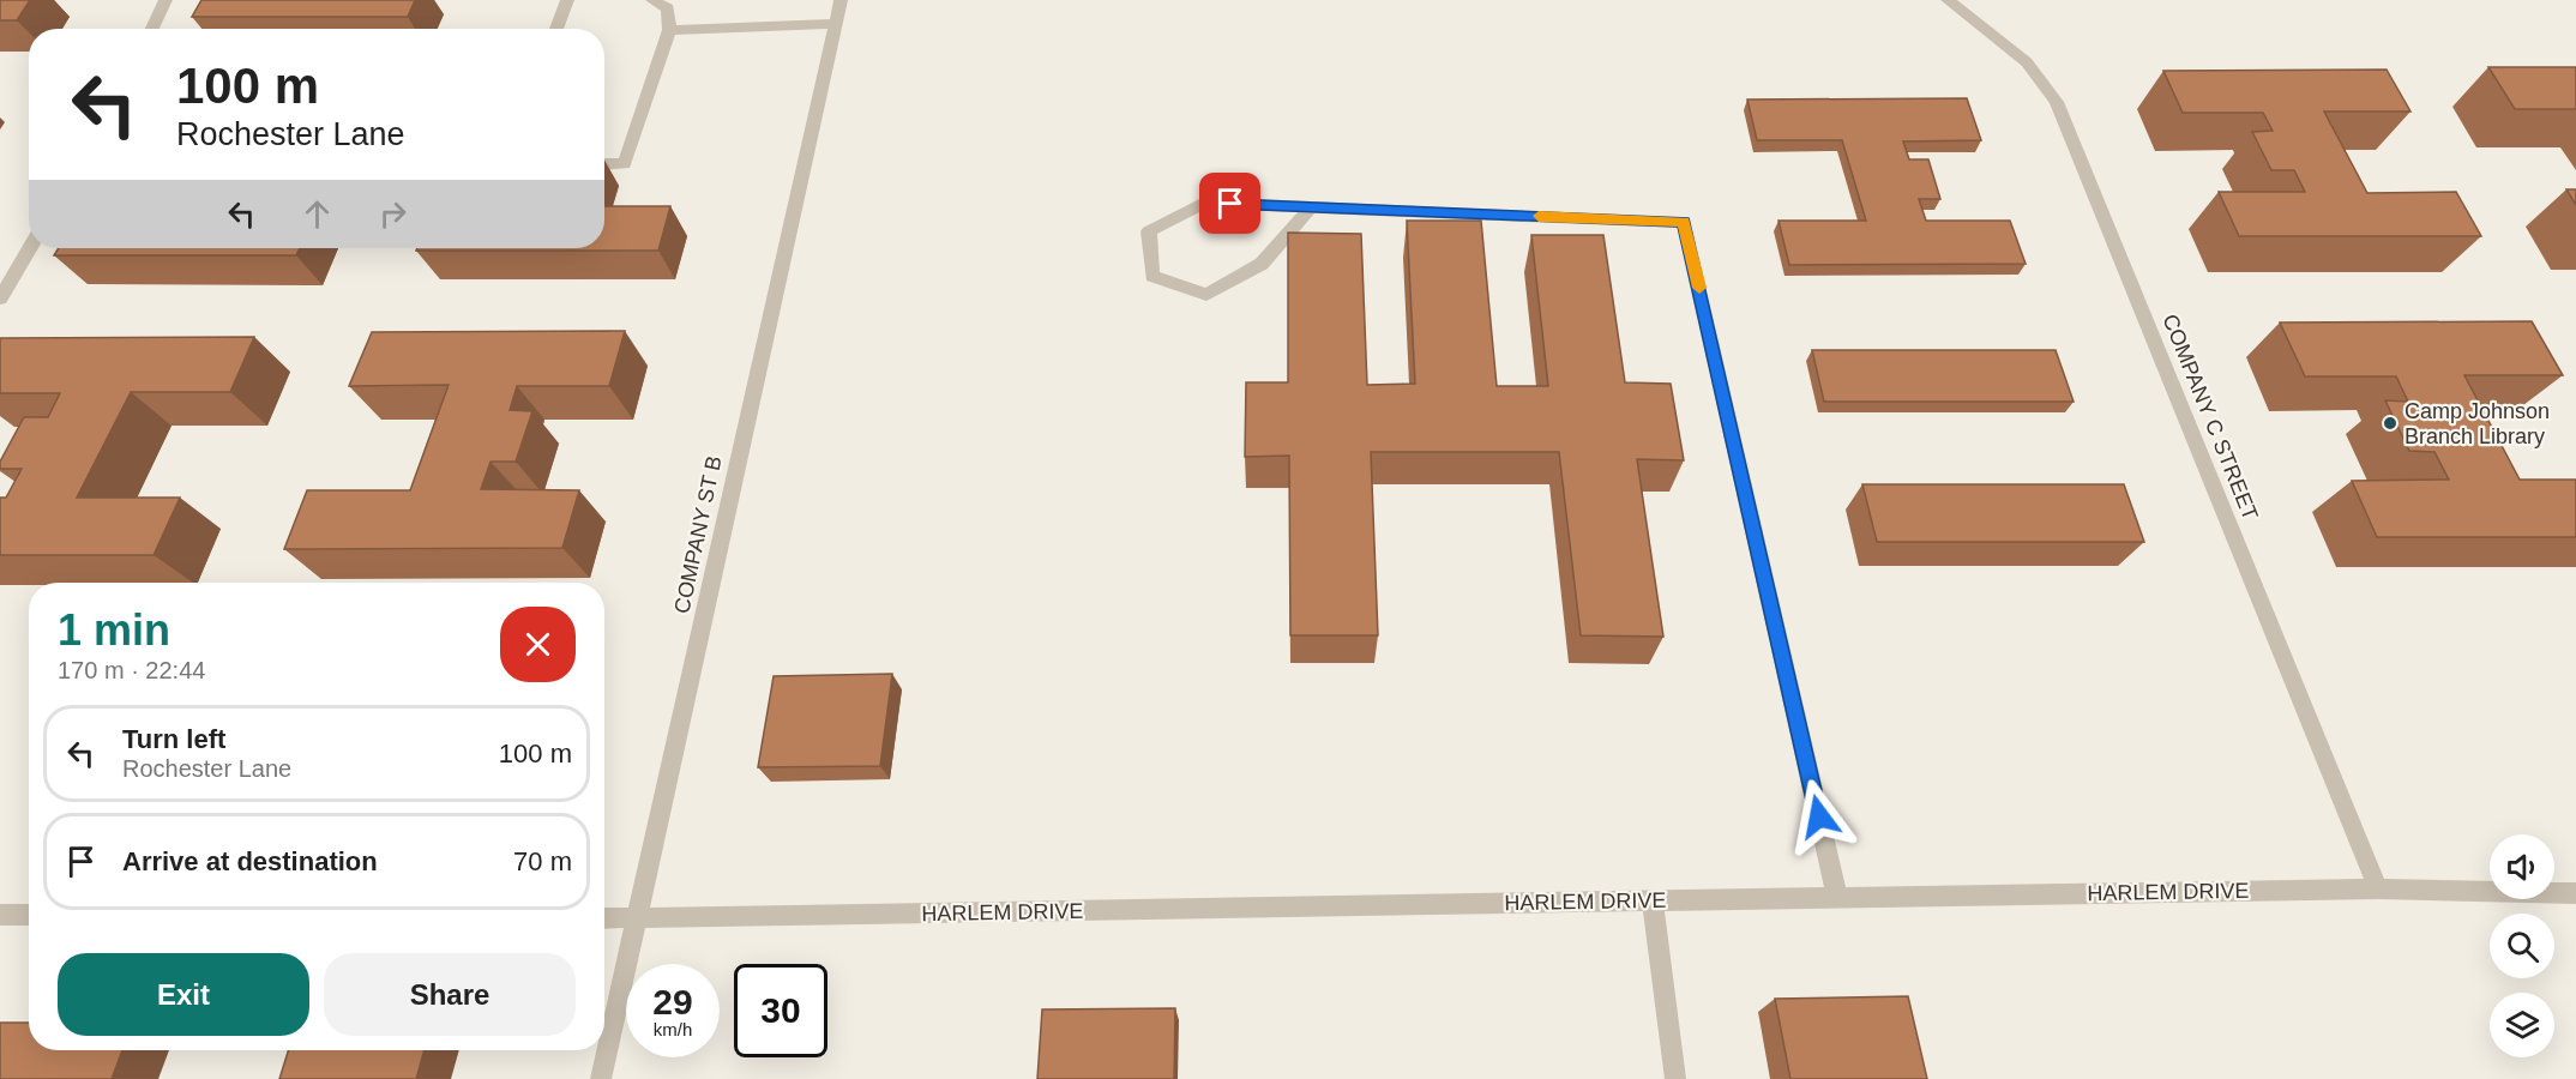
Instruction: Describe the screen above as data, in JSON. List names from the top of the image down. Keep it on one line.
{"streets":{"street":["COMPANY C STREET","COMPANY ST B","HARLEM DRIVE"]},"crossings":[["COMPANY C STREET","HARLEM DRIVE"],["COMPANY ST B","HARLEM DRIVE"]],"places":["Camp Johnson Branch Library"],"page":{"turn":["100 m","Rochester Lane"],"heading":["1 min","170 m · 22:44"],"list":[{"name":"Turn left","note":"Rochester Lane","value":"100 m"},{"name":"Arrive at destination","value":"70 m"}],"buttons":["Exit","Share"],"speed":"29 km/h","limit":"30"}}
